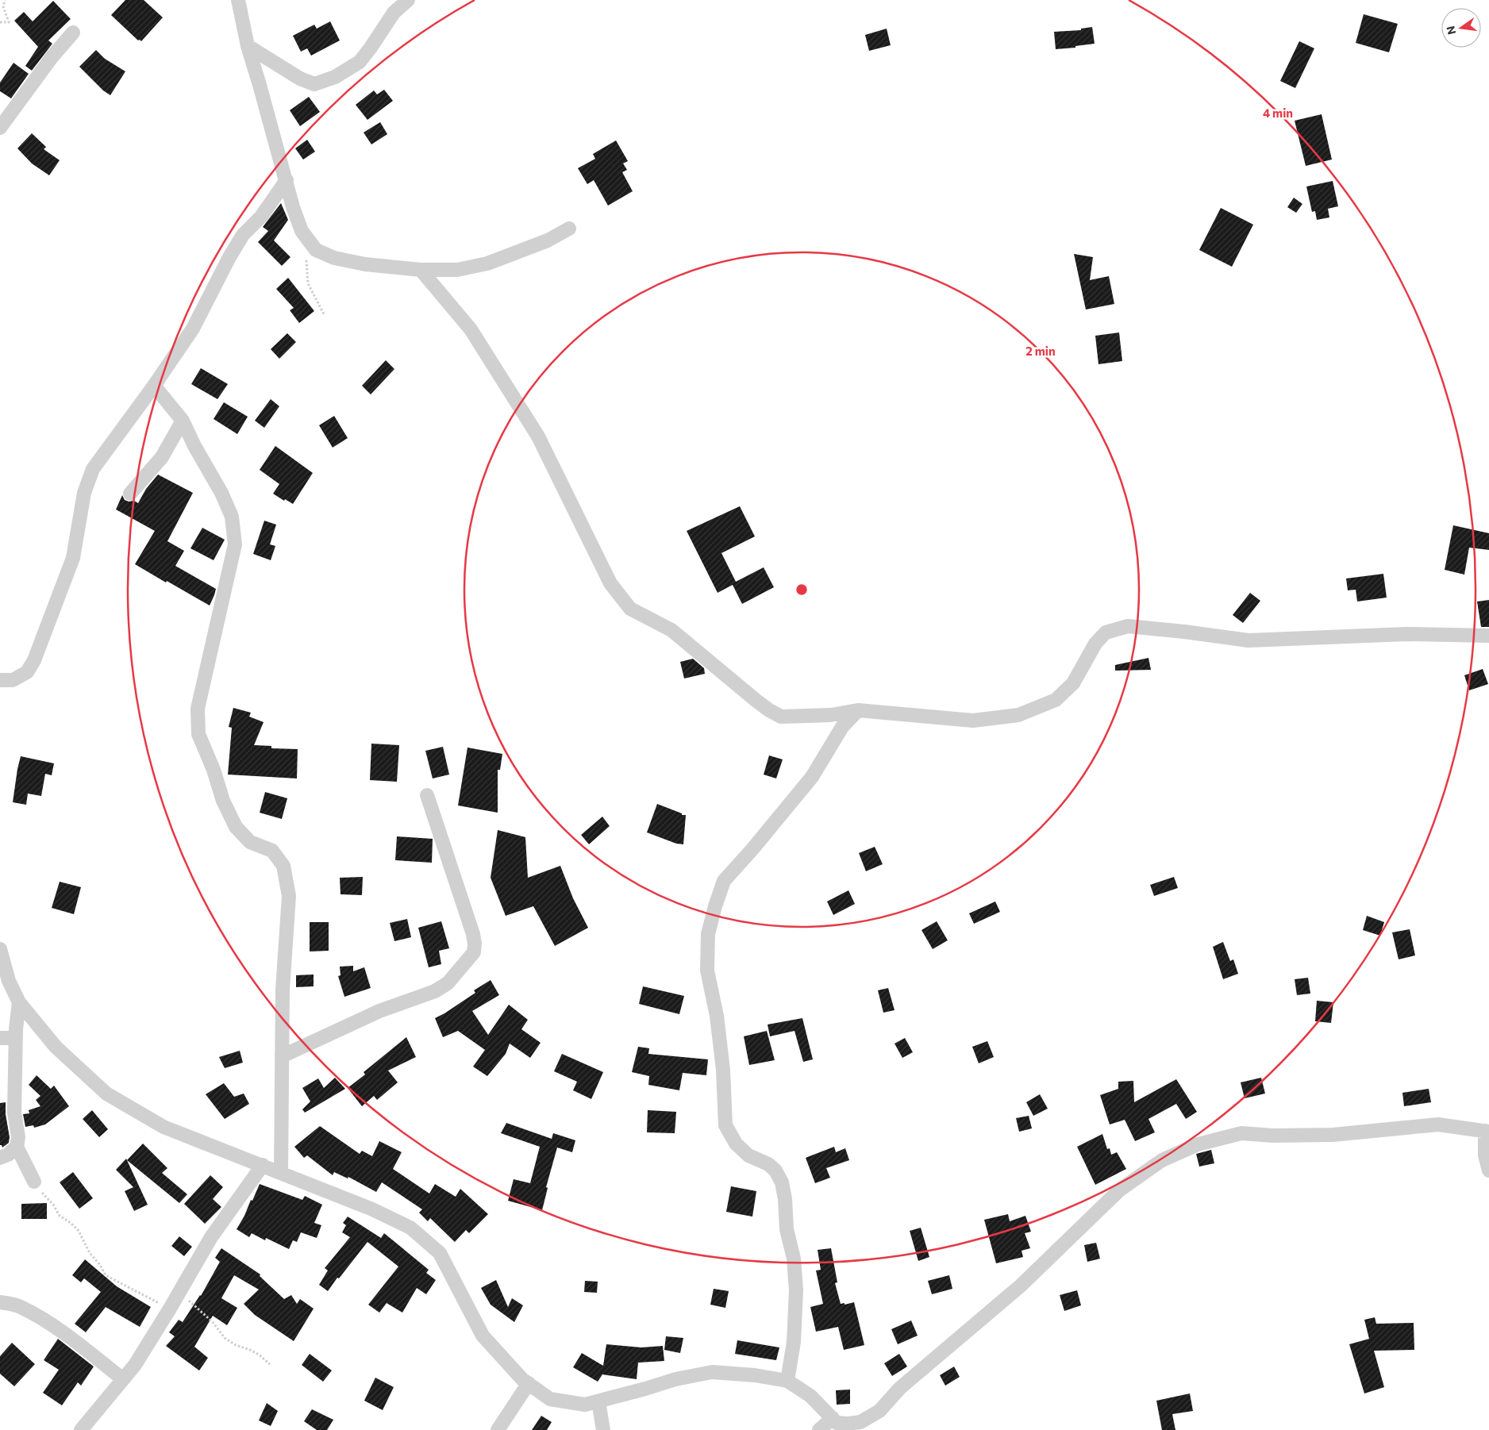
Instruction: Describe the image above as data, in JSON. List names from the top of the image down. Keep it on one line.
{"north":"left","rings":["4 min","2 min"]}
